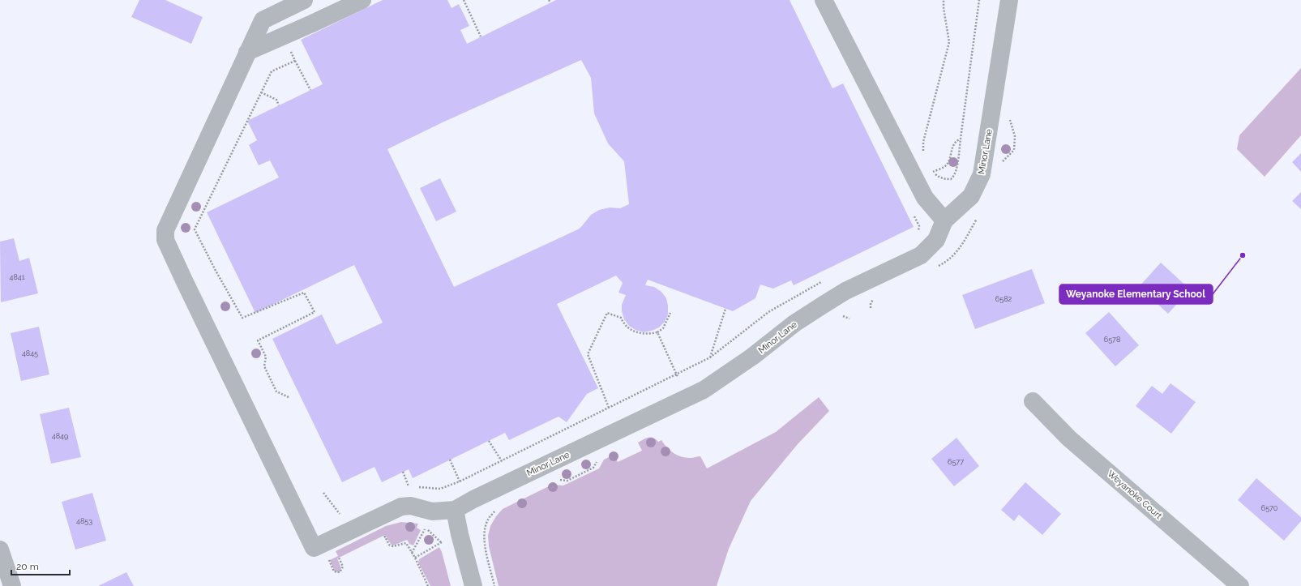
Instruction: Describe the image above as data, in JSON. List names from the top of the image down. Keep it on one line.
{"streets":{"street":["Minor Lane","Weyanoke Court"]},"places":["Weyanoke Elementary School"],"house_numbers":["4841","6582","6578","4845","4849","6577","6570","4853"],"scale_bar":"20 m"}
